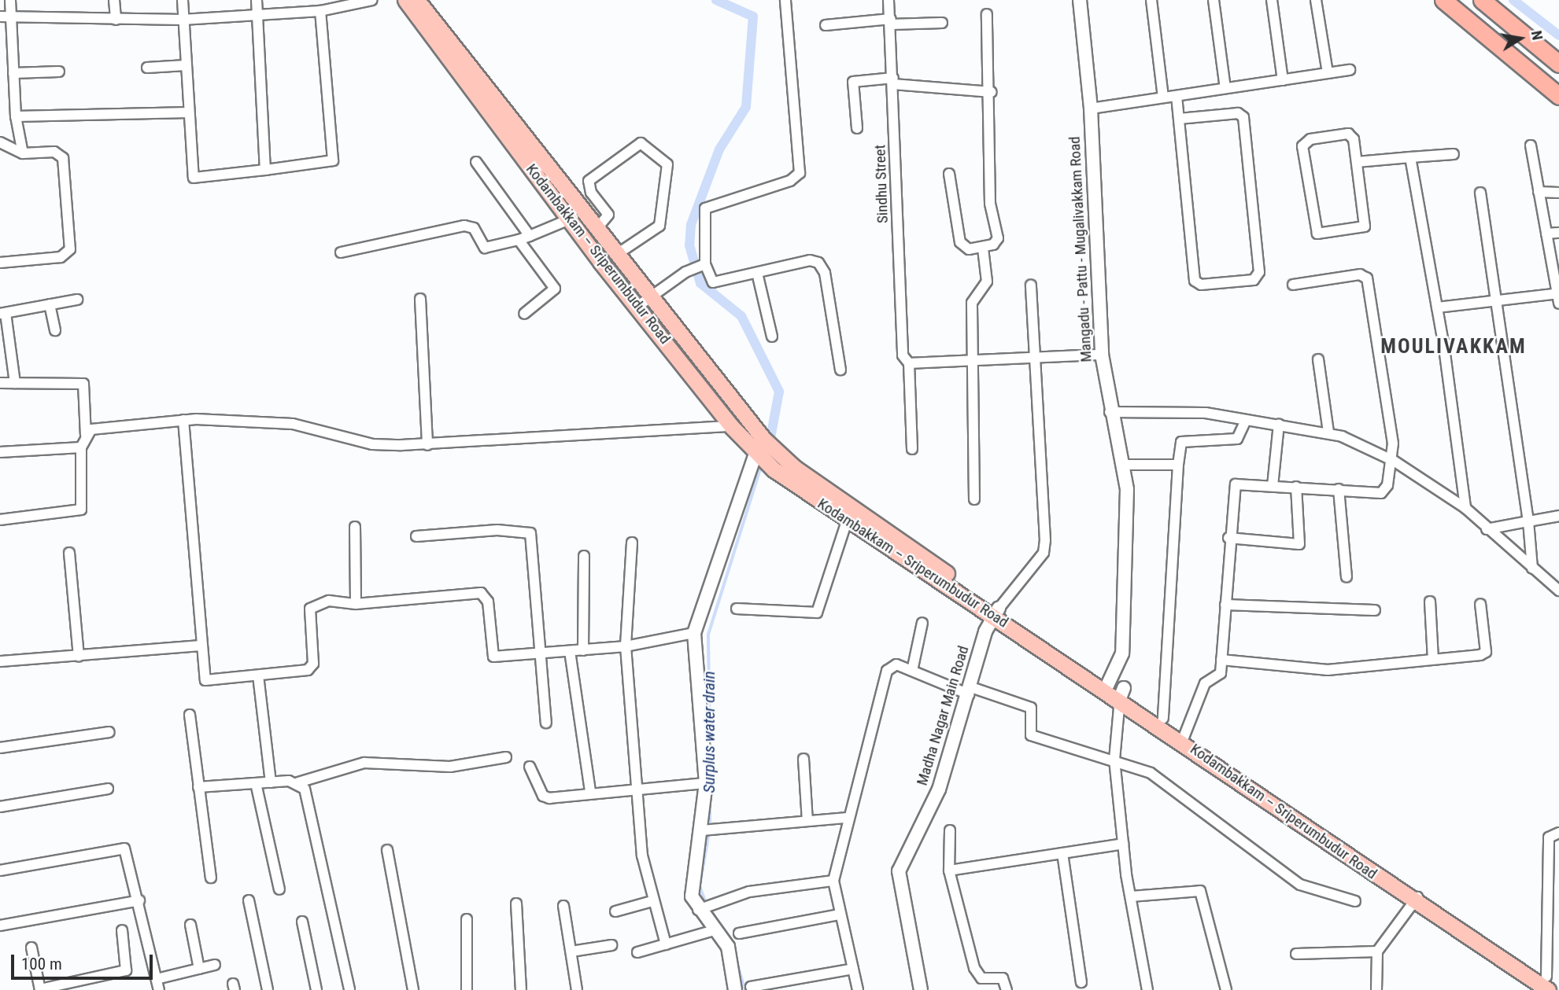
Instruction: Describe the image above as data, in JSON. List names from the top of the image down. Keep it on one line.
{"streets":{"main road":["Kodambakkam – Sriperumbudur Road"],"street":["Sindhu Street","Mangadu - Pattu - Mugalivakkam Road","Madha Nagar Main Road"]},"crossings":[["Mangadu - Pattu - Mugalivakkam Road","Kodambakkam – Sriperumbudur Road"],["Kodambakkam – Sriperumbudur Road","Madha Nagar Main Road"]],"districts":["MOULIVAKKAM"],"water":["Surplus water drain"],"scale_bar":"100 m","north":"right"}
